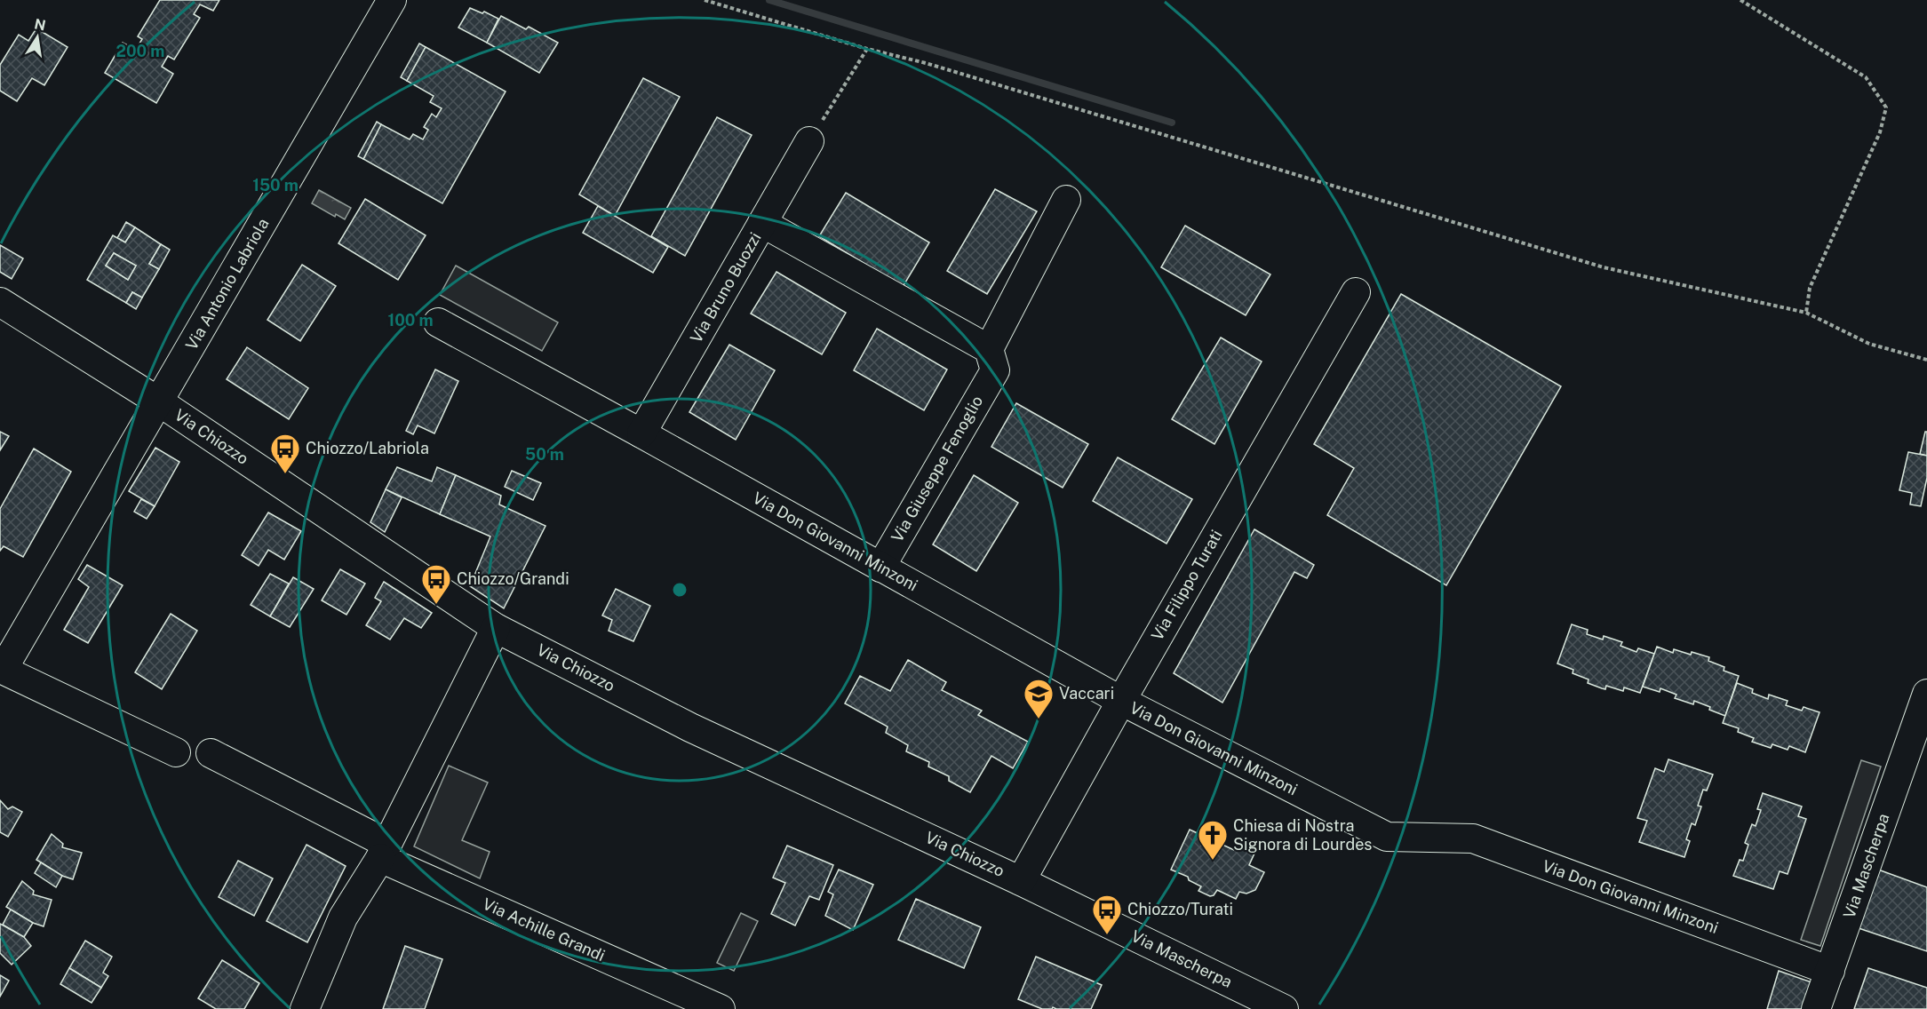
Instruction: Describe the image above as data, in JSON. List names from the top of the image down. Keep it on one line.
{"streets":{"street":["Via Antonio Labriola","Via Bruno Buozzi","Via Chiozzo","Via Giuseppe Fenoglio","Via Don Giovanni Minzoni","Via Filippo Turati","Via Mascherpa","Via Achille Grandi"]},"crossings":[["Via Antonio Labriola","Via Chiozzo"],["Via Bruno Buozzi","Via Don Giovanni Minzoni"],["Via Chiozzo","Via Filippo Turati"],["Via Chiozzo","Via Mascherpa"],["Via Giuseppe Fenoglio","Via Don Giovanni Minzoni"],["Via Don Giovanni Minzoni","Via Filippo Turati"],["Via Don Giovanni Minzoni","Via Mascherpa"],["Via Filippo Turati","Via Mascherpa"]],"places":{"bus stop":["Chiozzo/Labriola","Chiozzo/Grandi","Chiozzo/Turati"],"school or university":["Vaccari"],"church":["Chiesa di Nostra Signora di Lourdes"]},"north":"top","rings":["200 m","150 m","100 m","50 m"]}
